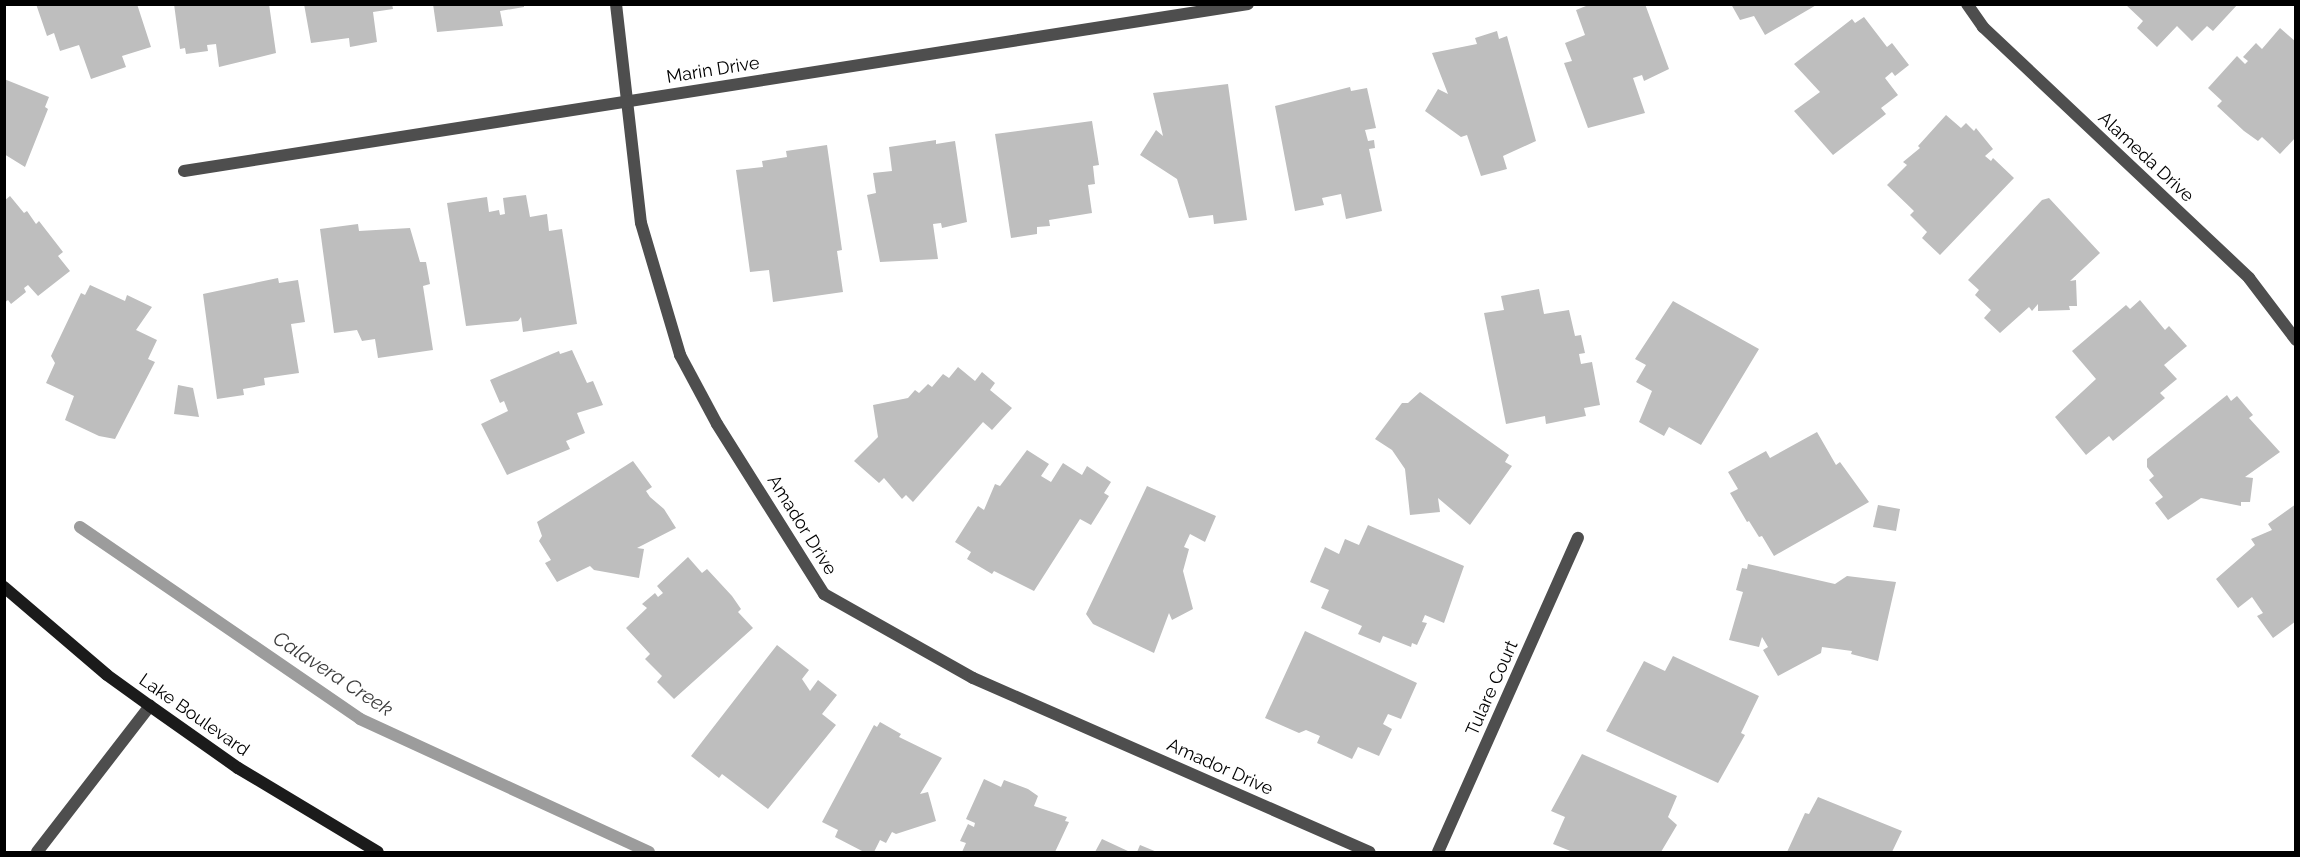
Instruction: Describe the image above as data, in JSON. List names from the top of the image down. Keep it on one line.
{"streets":{"main road":["Lake Boulevard"],"street":["Marin Drive","Alameda Drive","Amador Drive","Tulare Court"]},"crossings":[["Marin Drive","Amador Drive"]],"water":["Calavera Creek"]}
